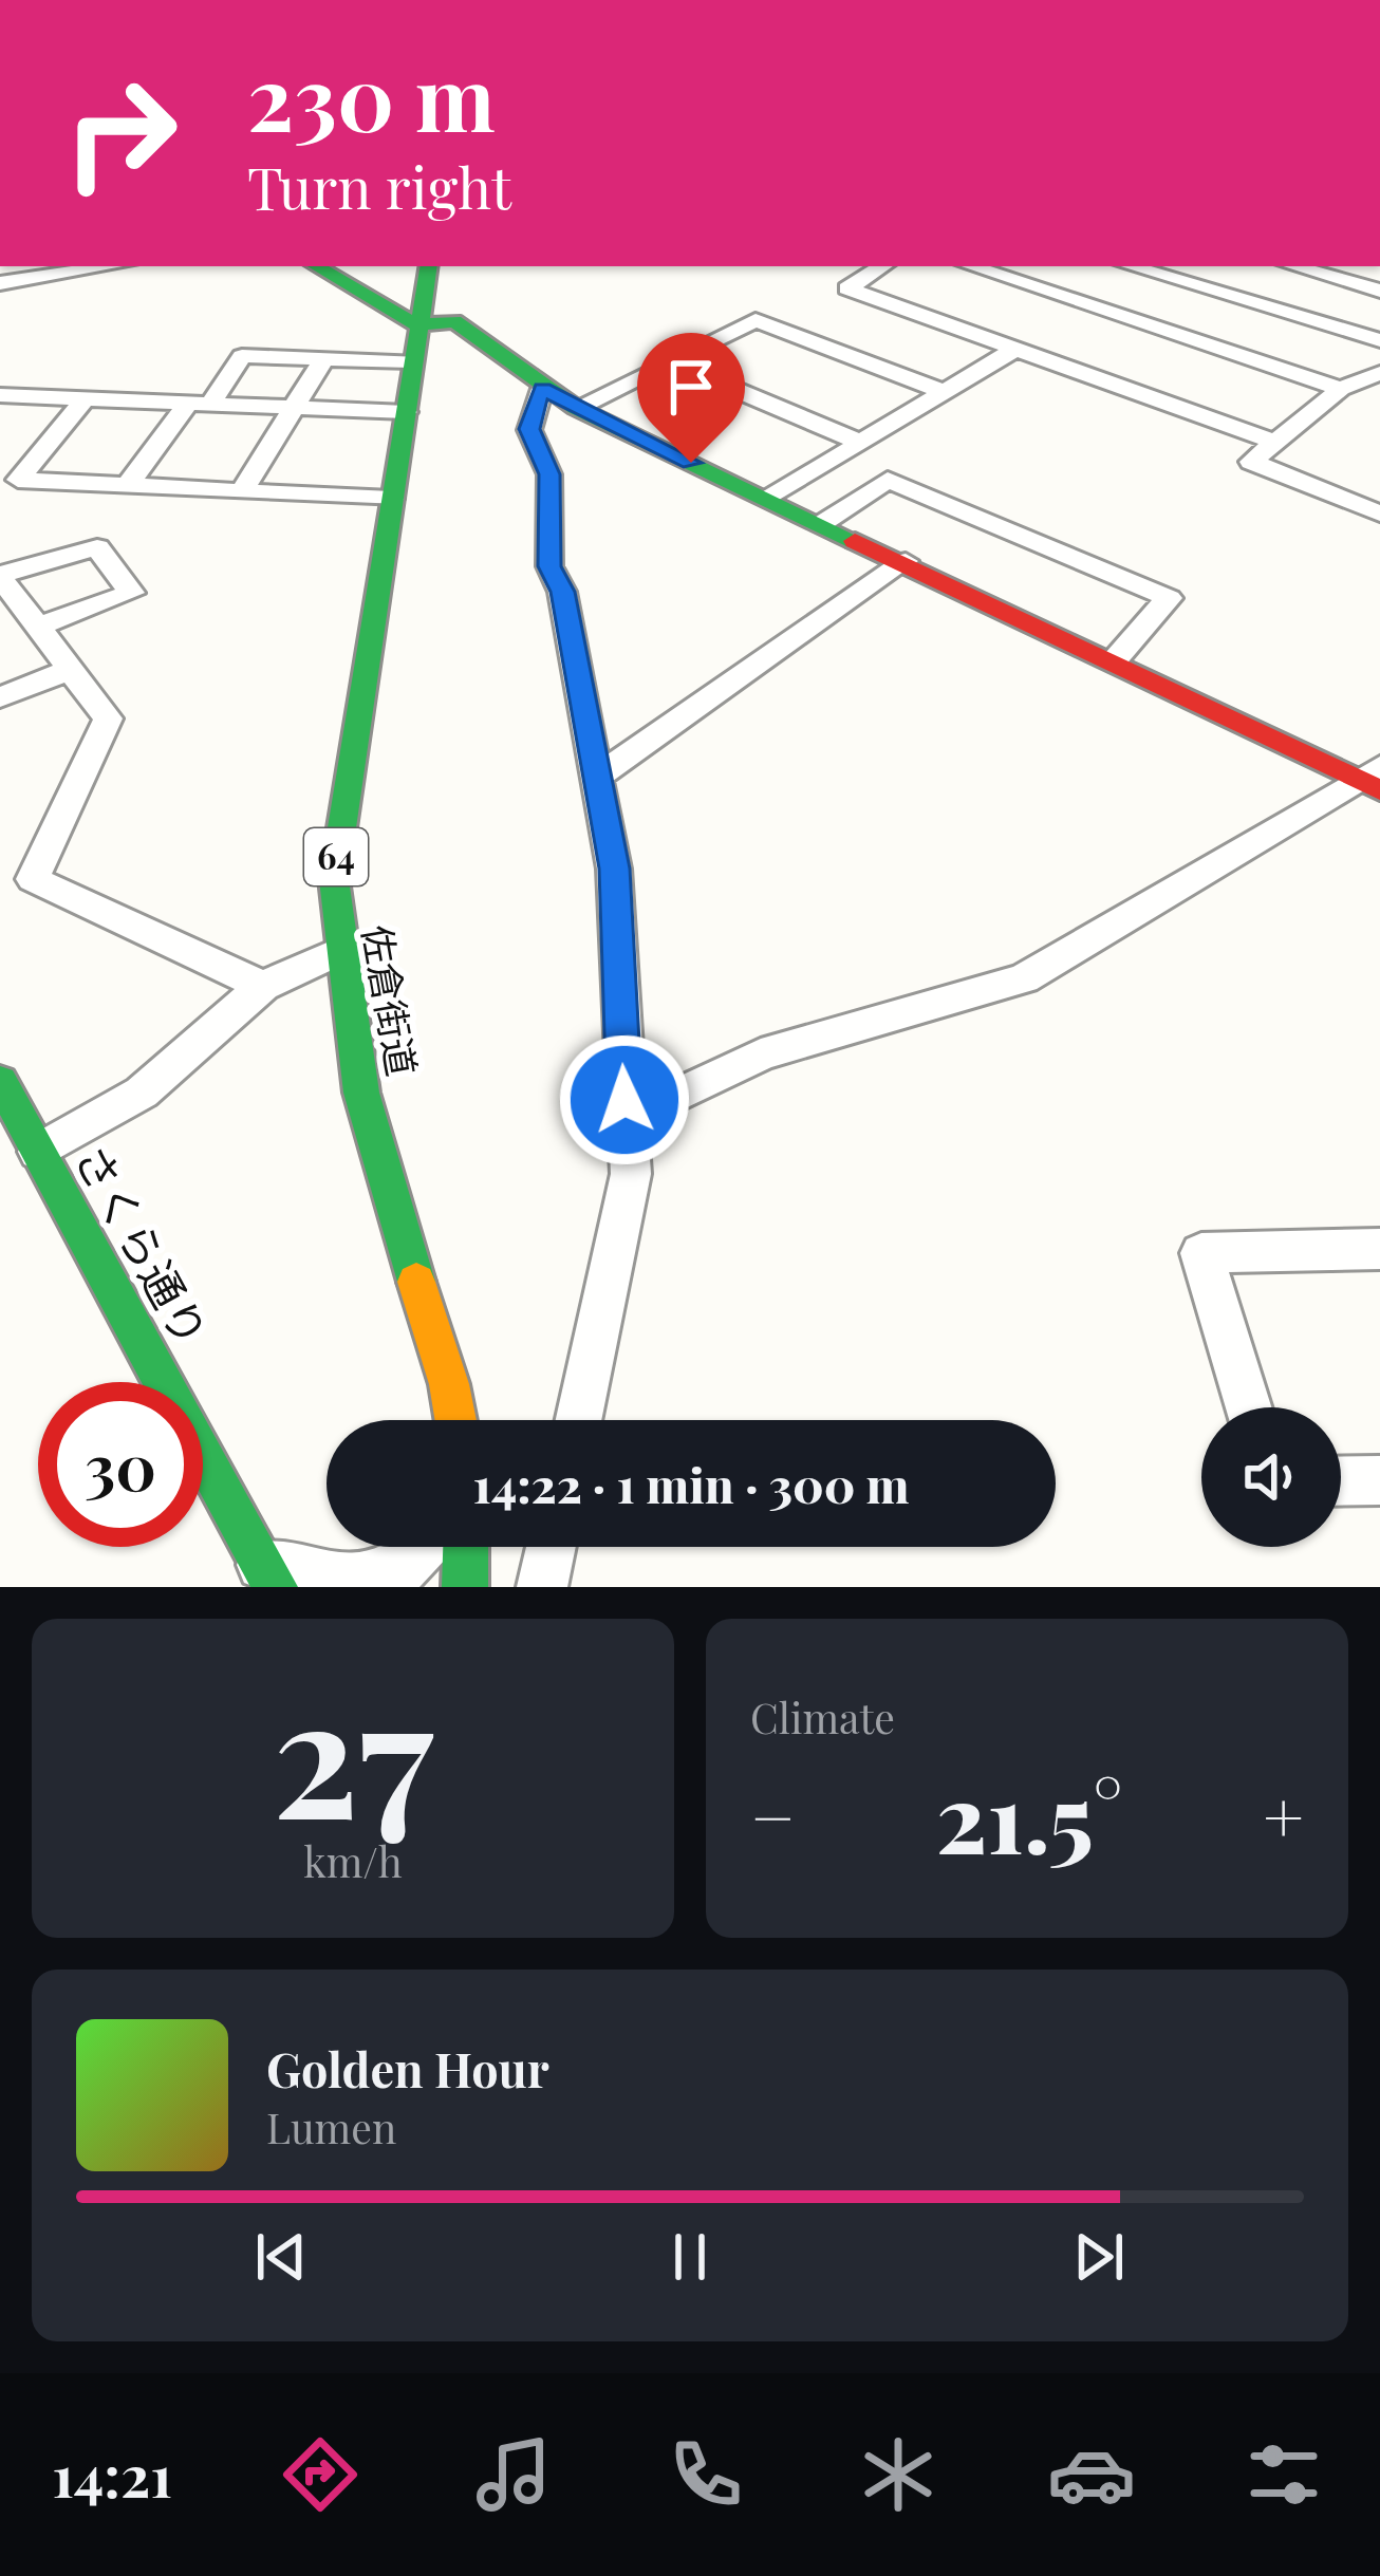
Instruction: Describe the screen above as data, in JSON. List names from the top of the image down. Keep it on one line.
{"streets":{"street":["64","佐倉街道","さくら通り"]},"page":{"turn":["230 m","Turn right"],"limit":"30","trip":"14:22 · 1 min · 300 m","tile":[["27","km/h"],"Climate"],"heat":["−","21.5°","+"],"song":["Golden Hour","Lumen"],"tabs":"14:21"}}
